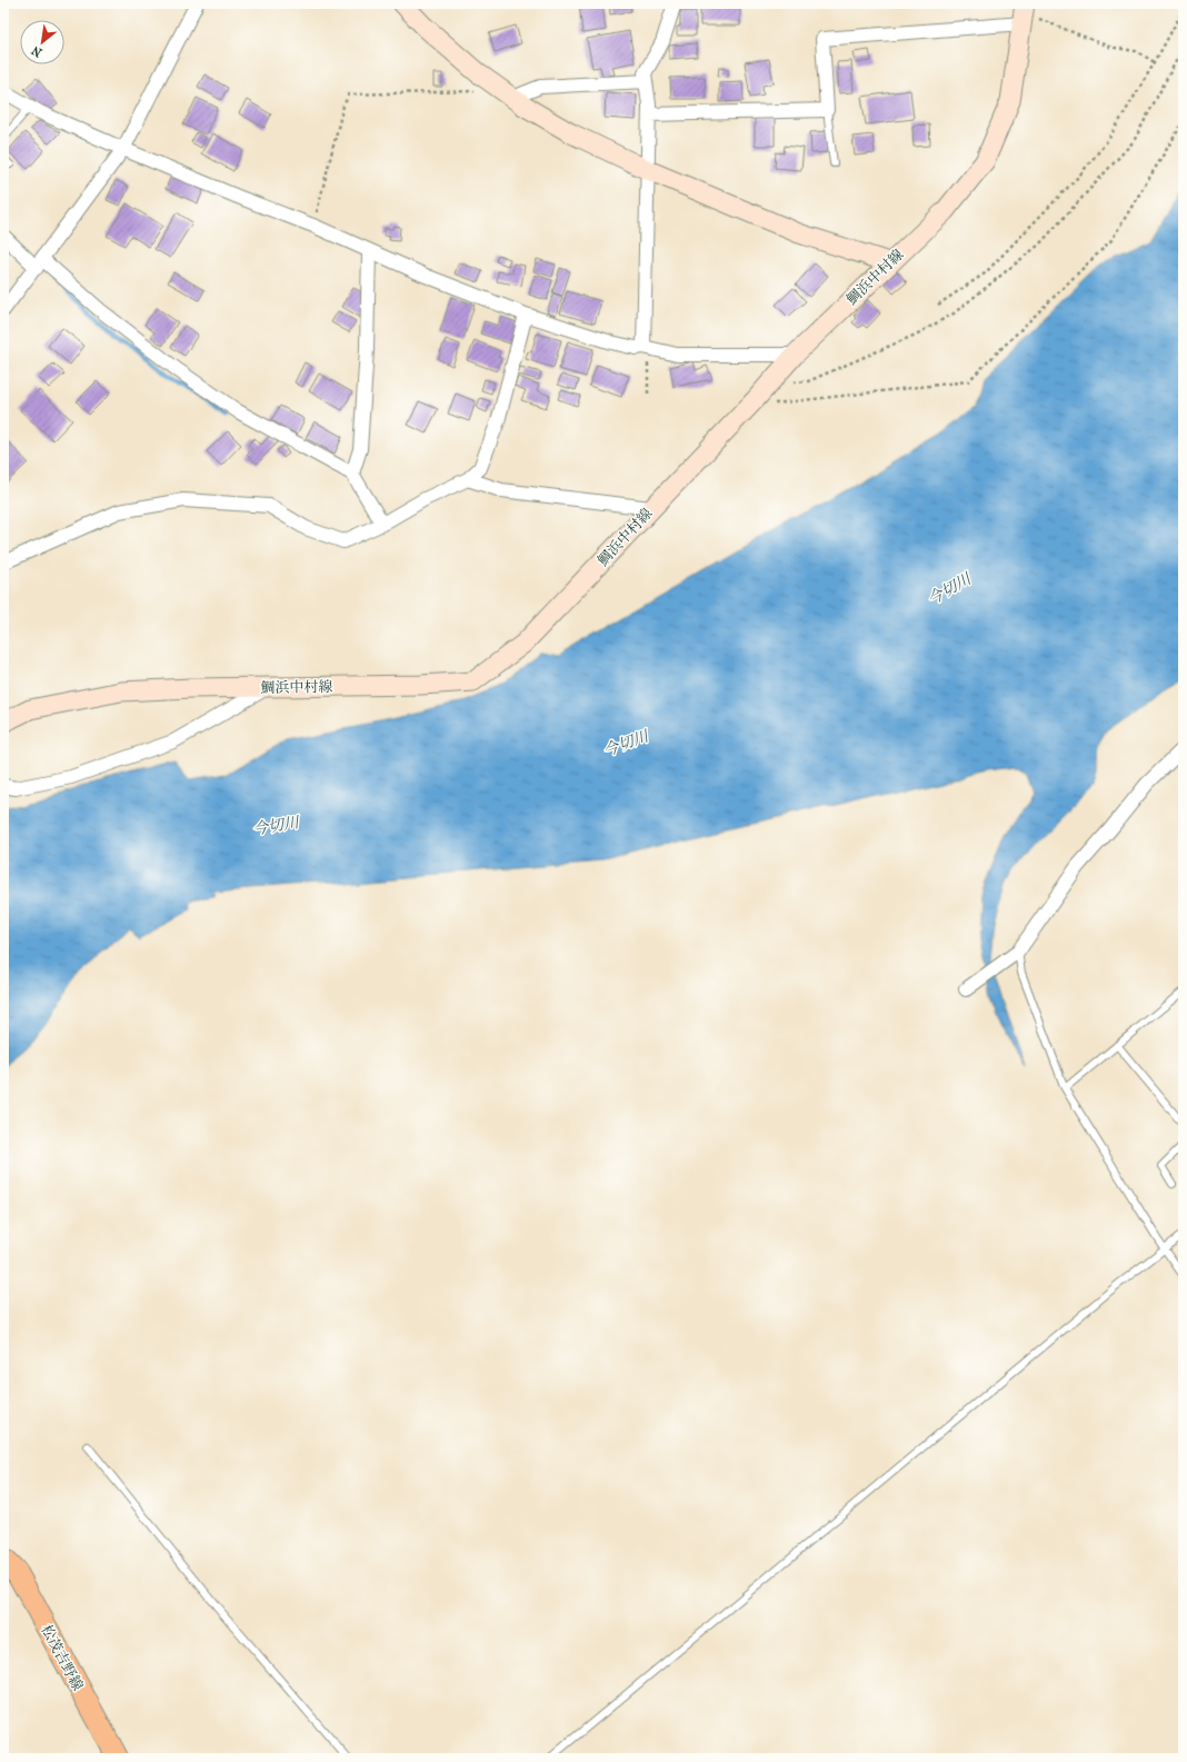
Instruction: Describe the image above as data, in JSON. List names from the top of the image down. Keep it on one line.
{"streets":{"main road":["鯛浜中村線","松茂吉野線"]},"water":["今切川"],"north":"bottom left"}
